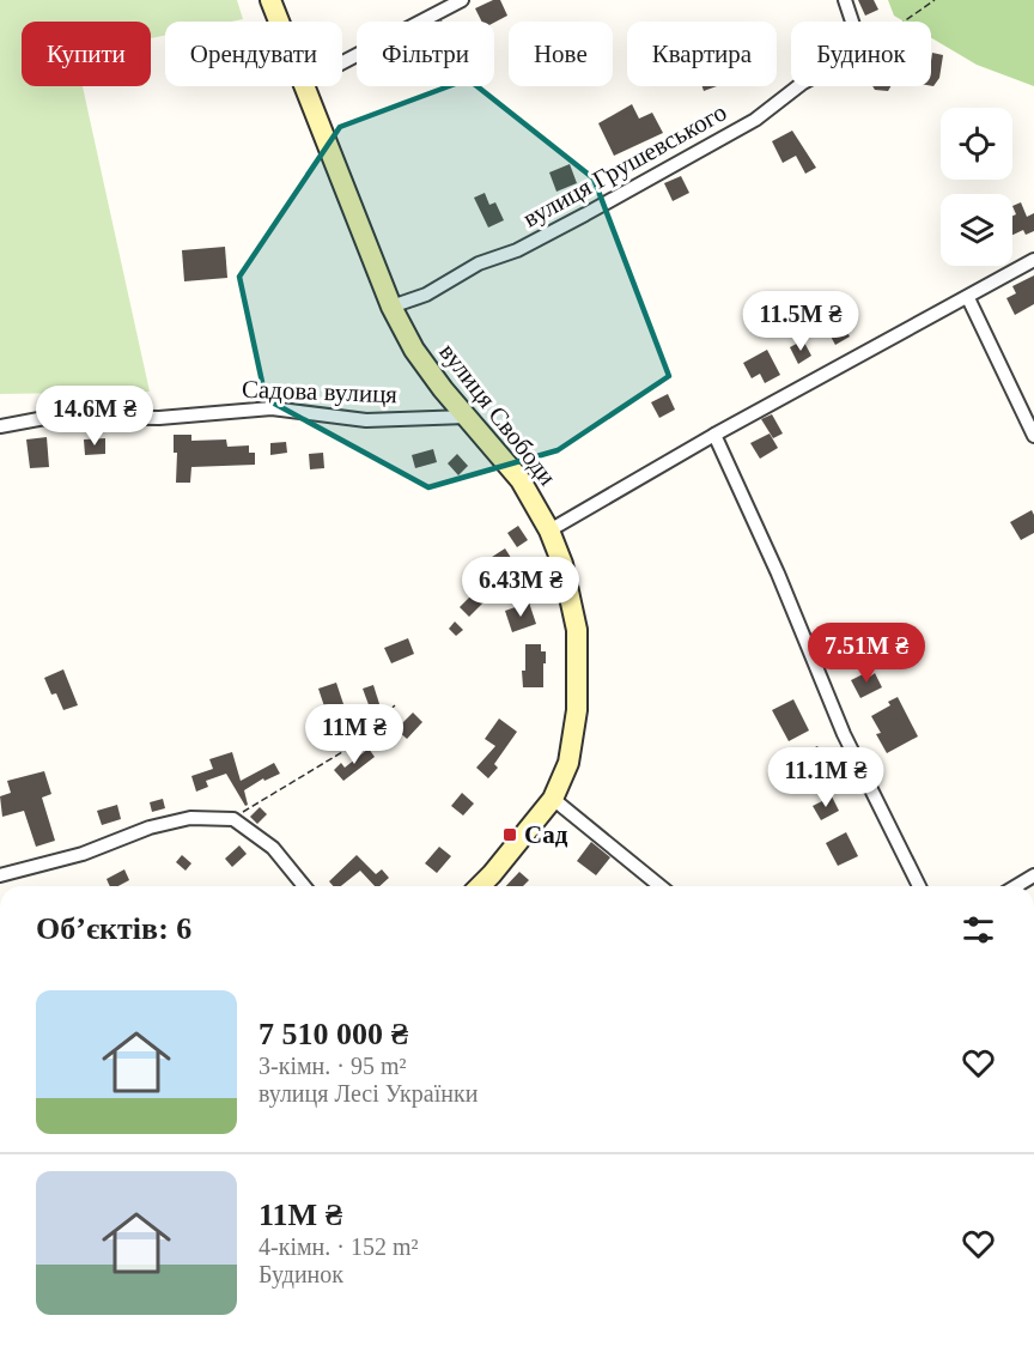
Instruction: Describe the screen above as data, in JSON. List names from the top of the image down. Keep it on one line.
{"streets":{"street":["вулиця Грушевського","Садова вулиця","вулиця Свободи"]},"crossings":[["вулиця Грушевського","вулиця Свободи"],["Садова вулиця","вулиця Свободи"]],"places":{"transit":["Сад"]},"page":{"chip":["Купити","Орендувати","Фільтри","Нове","Квартира","Будинок"],"price":["11.5M ₴","14.6M ₴","6.43M ₴","7.51M ₴","11M ₴","11.1M ₴"],"heading":"Об’єктів: 6","list":[{"name":"7 510 000 ₴","note":"3-кімн. · 95 m² · вулиця Лесі Українки"},{"name":"11M ₴","note":"4-кімн. · 152 m² · Будинок"}]}}
